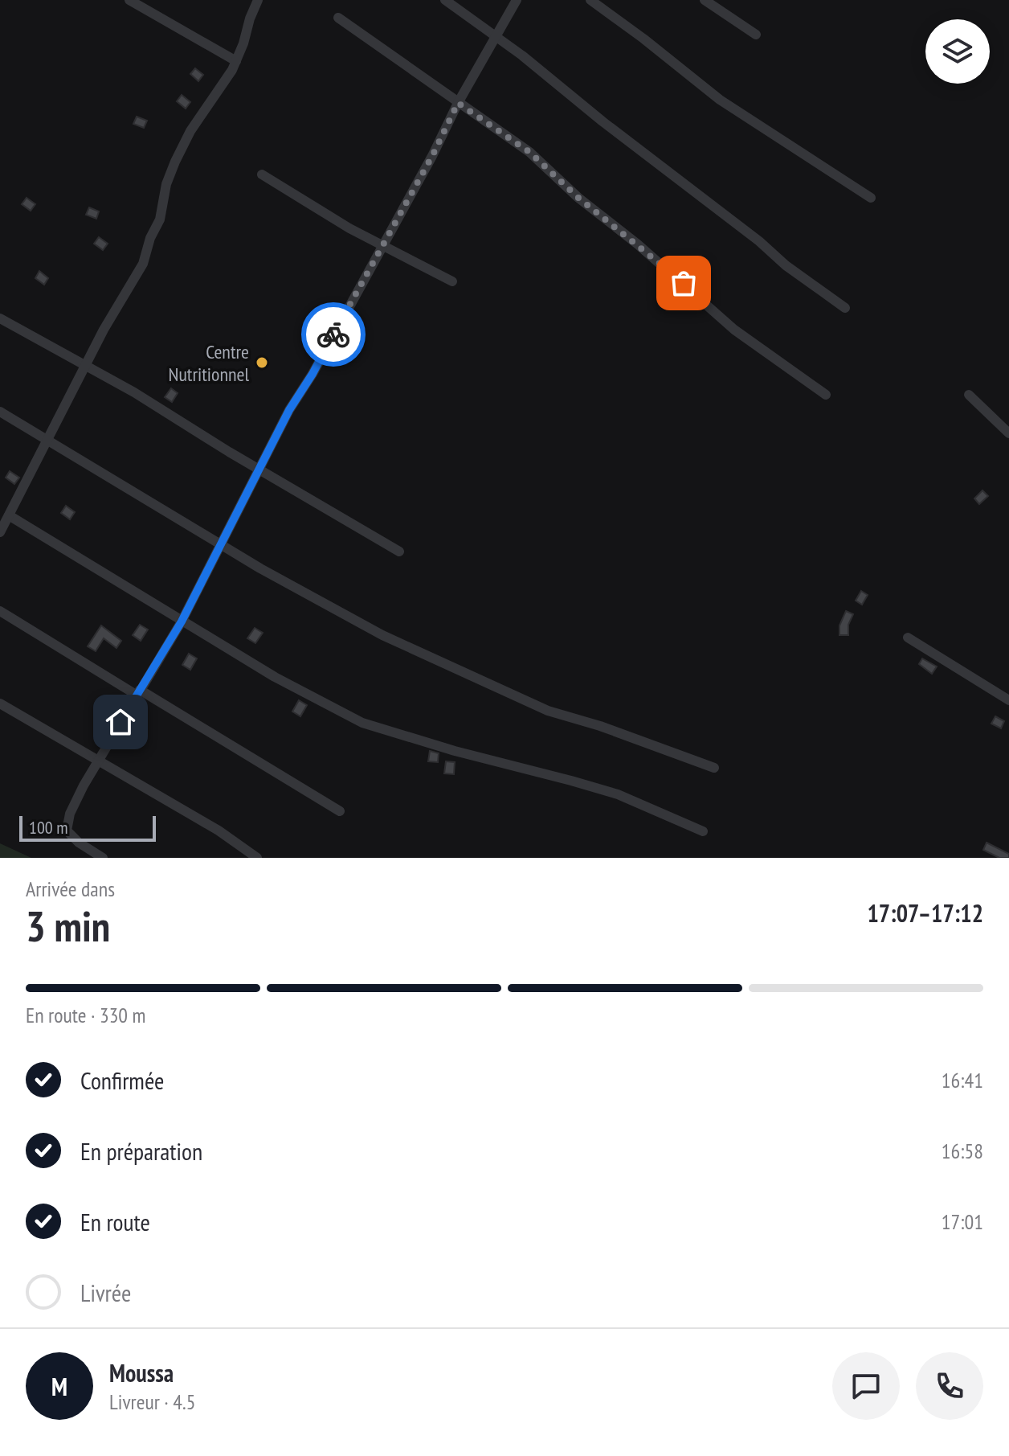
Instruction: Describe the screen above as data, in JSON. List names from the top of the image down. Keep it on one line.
{"places":["Centre Nutritionnel"],"scale_bar":"100 m","page":{"scale":"100 m","heading":["3 min","Arrivée dans","17:07–17:12"],"panel":["Moussa","Livreur · 4.5"],"bar":"En route · 330 m","list":[["Confirmée","16:41"],["En préparation","16:58"],["En route","17:01"],"Livrée"],"round":"M"}}
